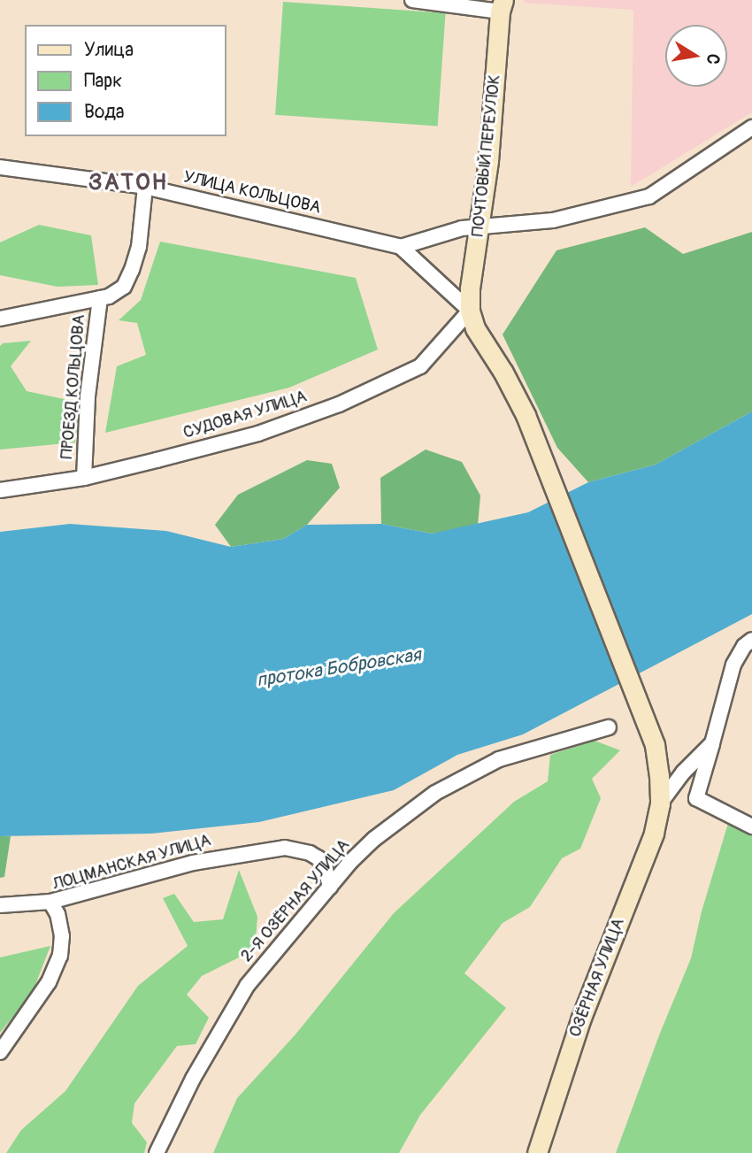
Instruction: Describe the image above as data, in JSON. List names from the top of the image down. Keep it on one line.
{"streets":{"street":["ПОЧТОВЫЙ ПЕРЕУЛОК","УЛИЦА КОЛЬЦОВА","ПРОЕЗД КОЛЬЦОВА","СУДОВАЯ УЛИЦА","ЛОЦМАНСКАЯ УЛИЦА","2-Я ОЗЁРНАЯ УЛИЦА","ОЗЁРНАЯ УЛИЦА"]},"crossings":[["ПОЧТОВЫЙ ПЕРЕУЛОК","УЛИЦА КОЛЬЦОВА"],["ПОЧТОВЫЙ ПЕРЕУЛОК","СУДОВАЯ УЛИЦА"],["ПОЧТОВЫЙ ПЕРЕУЛОК","ОЗЁРНАЯ УЛИЦА"],["УЛИЦА КОЛЬЦОВА","ПРОЕЗД КОЛЬЦОВА"],["УЛИЦА КОЛЬЦОВА","СУДОВАЯ УЛИЦА"],["УЛИЦА КОЛЬЦОВА","ОЗЁРНАЯ УЛИЦА"],["ПРОЕЗД КОЛЬЦОВА","СУДОВАЯ УЛИЦА"],["СУДОВАЯ УЛИЦА","ОЗЁРНАЯ УЛИЦА"],["ЛОЦМАНСКАЯ УЛИЦА","2-Я ОЗЁРНАЯ УЛИЦА"]],"districts":["ЗАТОН"],"water":["протока Бобровская"],"legend":["Улица","Парк","Вода"],"north":"right"}
